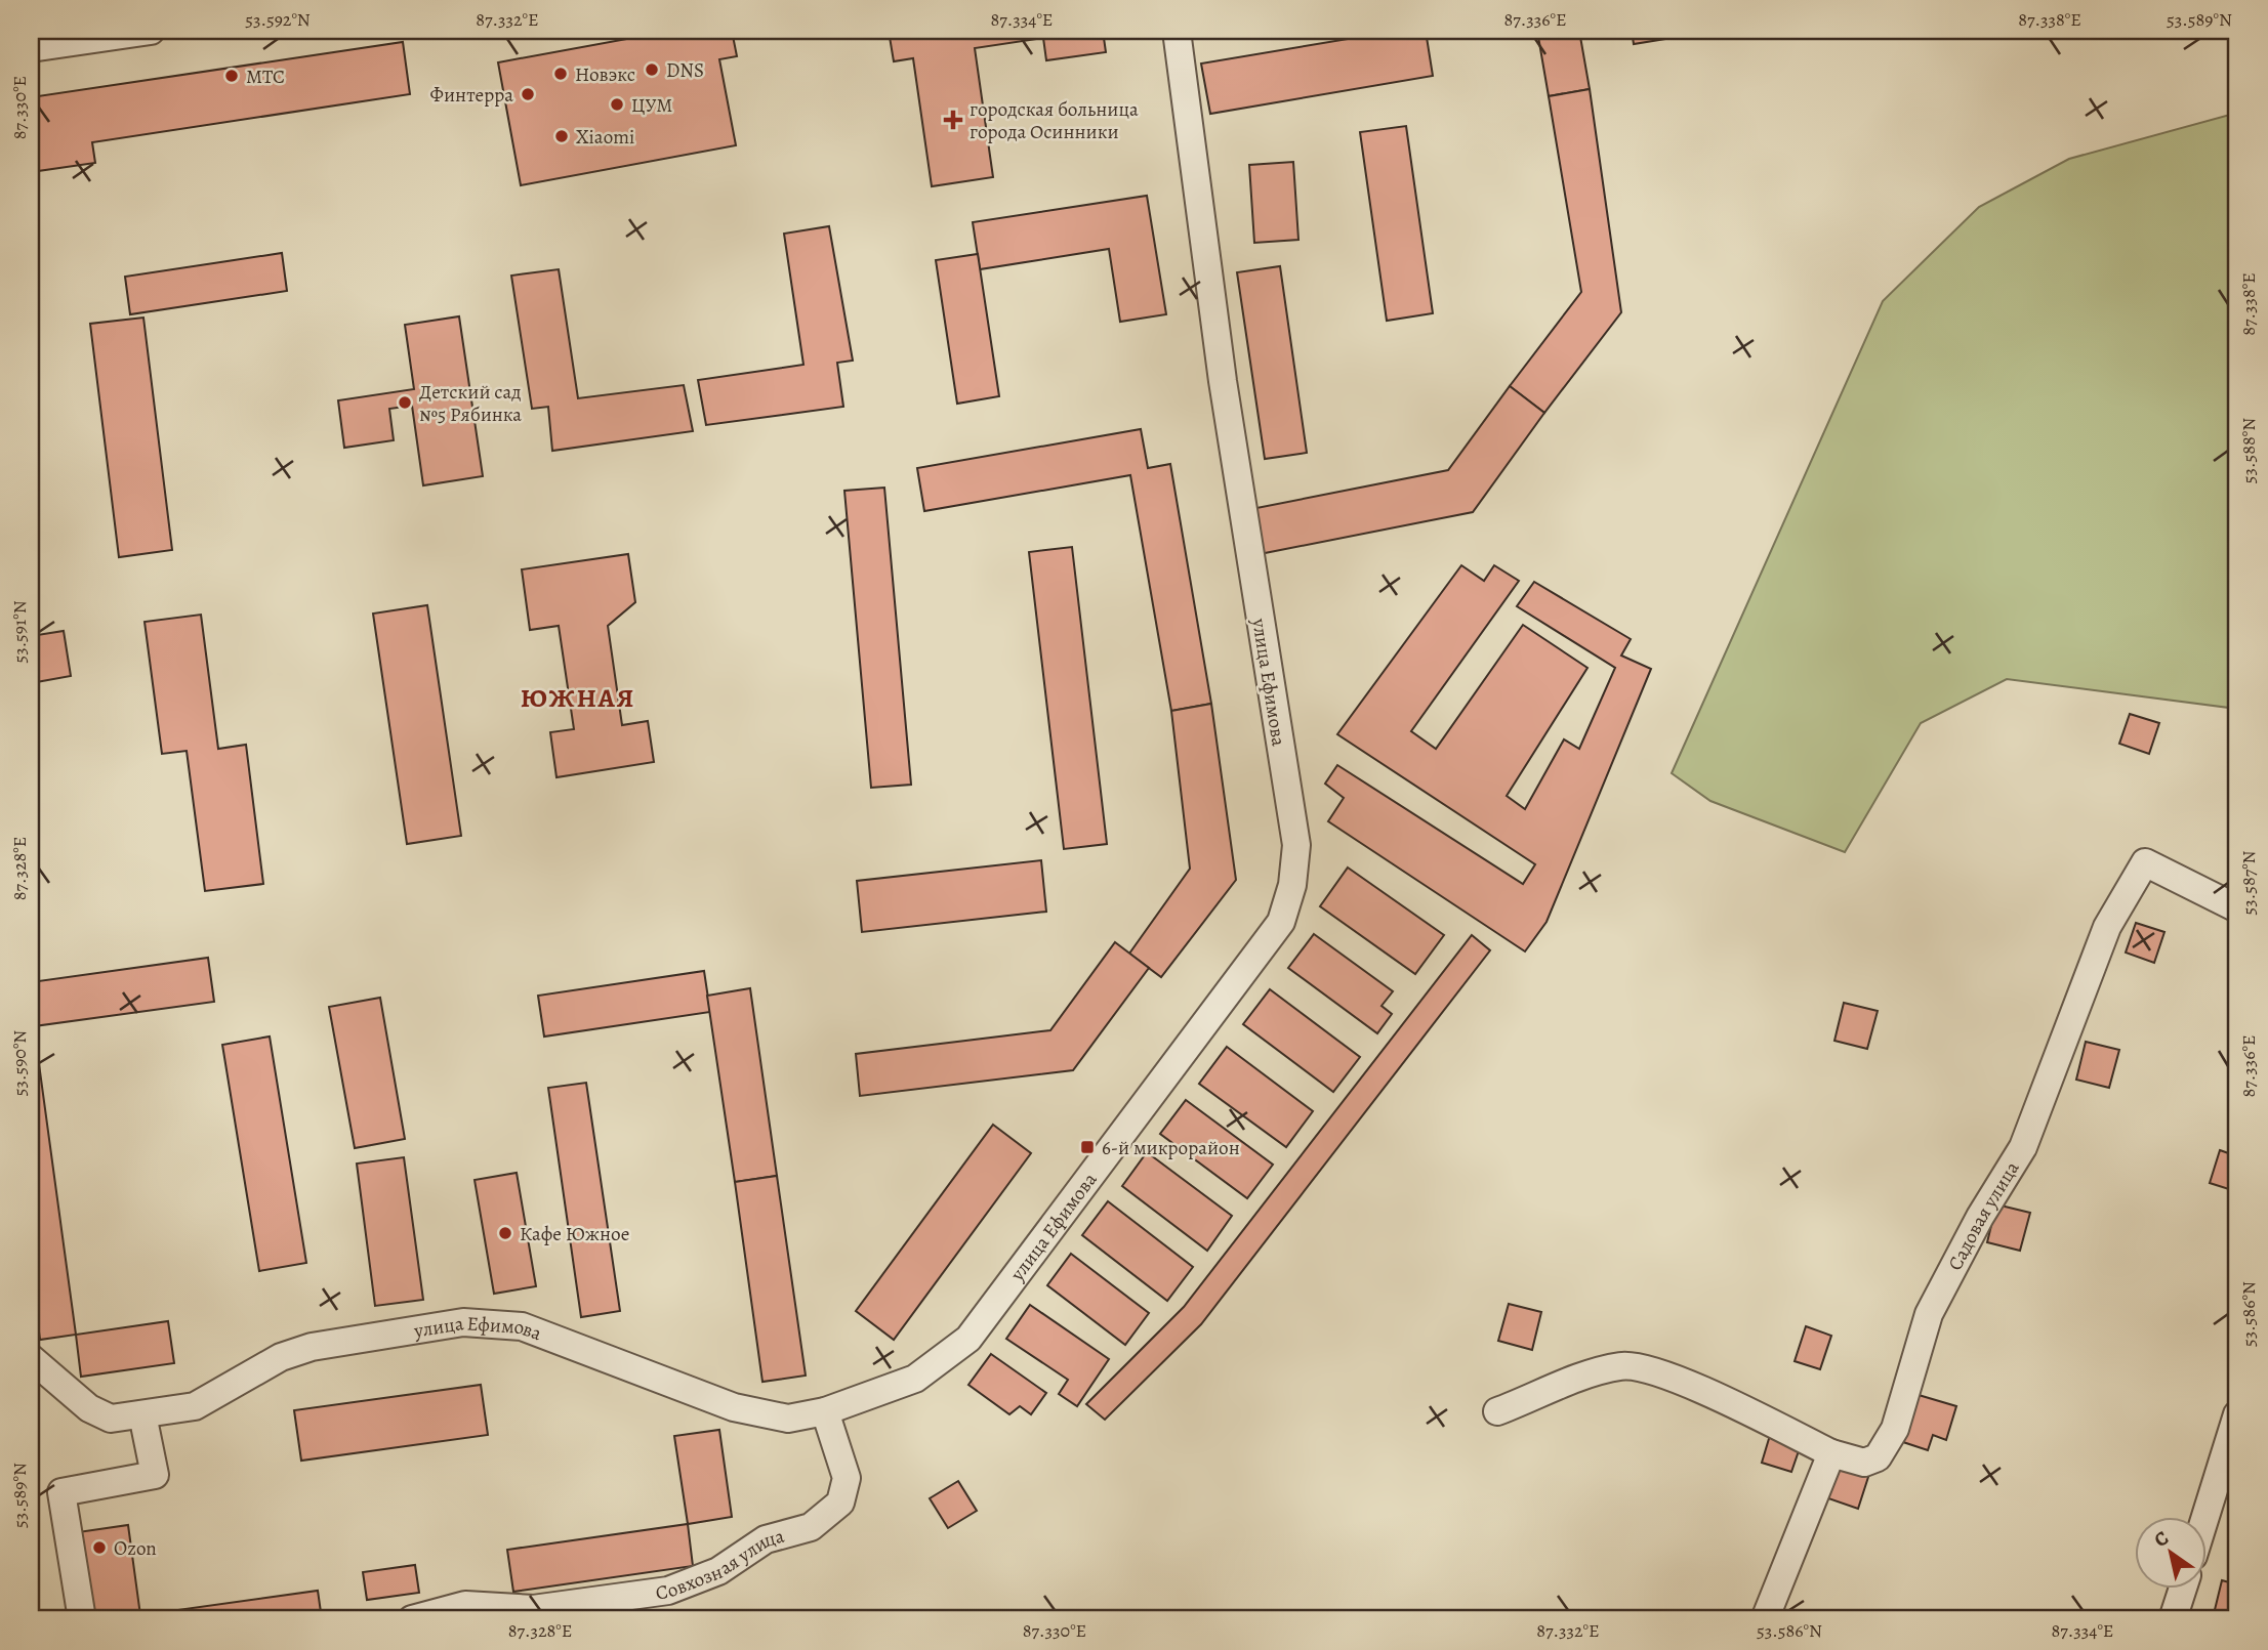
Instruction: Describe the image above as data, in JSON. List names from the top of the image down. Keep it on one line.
{"streets":{"street":["улица Ефимова","Садовая улица","Совхозная улица"]},"crossings":[["улица Ефимова","Совхозная улица"]],"districts":["ЮЖНАЯ"],"places":{"other":["DNS","Новэкс","МТС","Финтерра","ЦУМ","Xiaomi","Детский сад №5 Рябинка","Кафе Южное","Ozon"],"health":["городская больница города Осинники"],"transit":["6-й микрорайон"]},"north":"top left","coordinates":["53.592°N","87.332°E","87.334°E","87.336°E","87.338°E","53.589°N","87.330°E","53.588°N","53.591°N","87.328°E","53.587°N","53.590°N","53.586°N"]}
